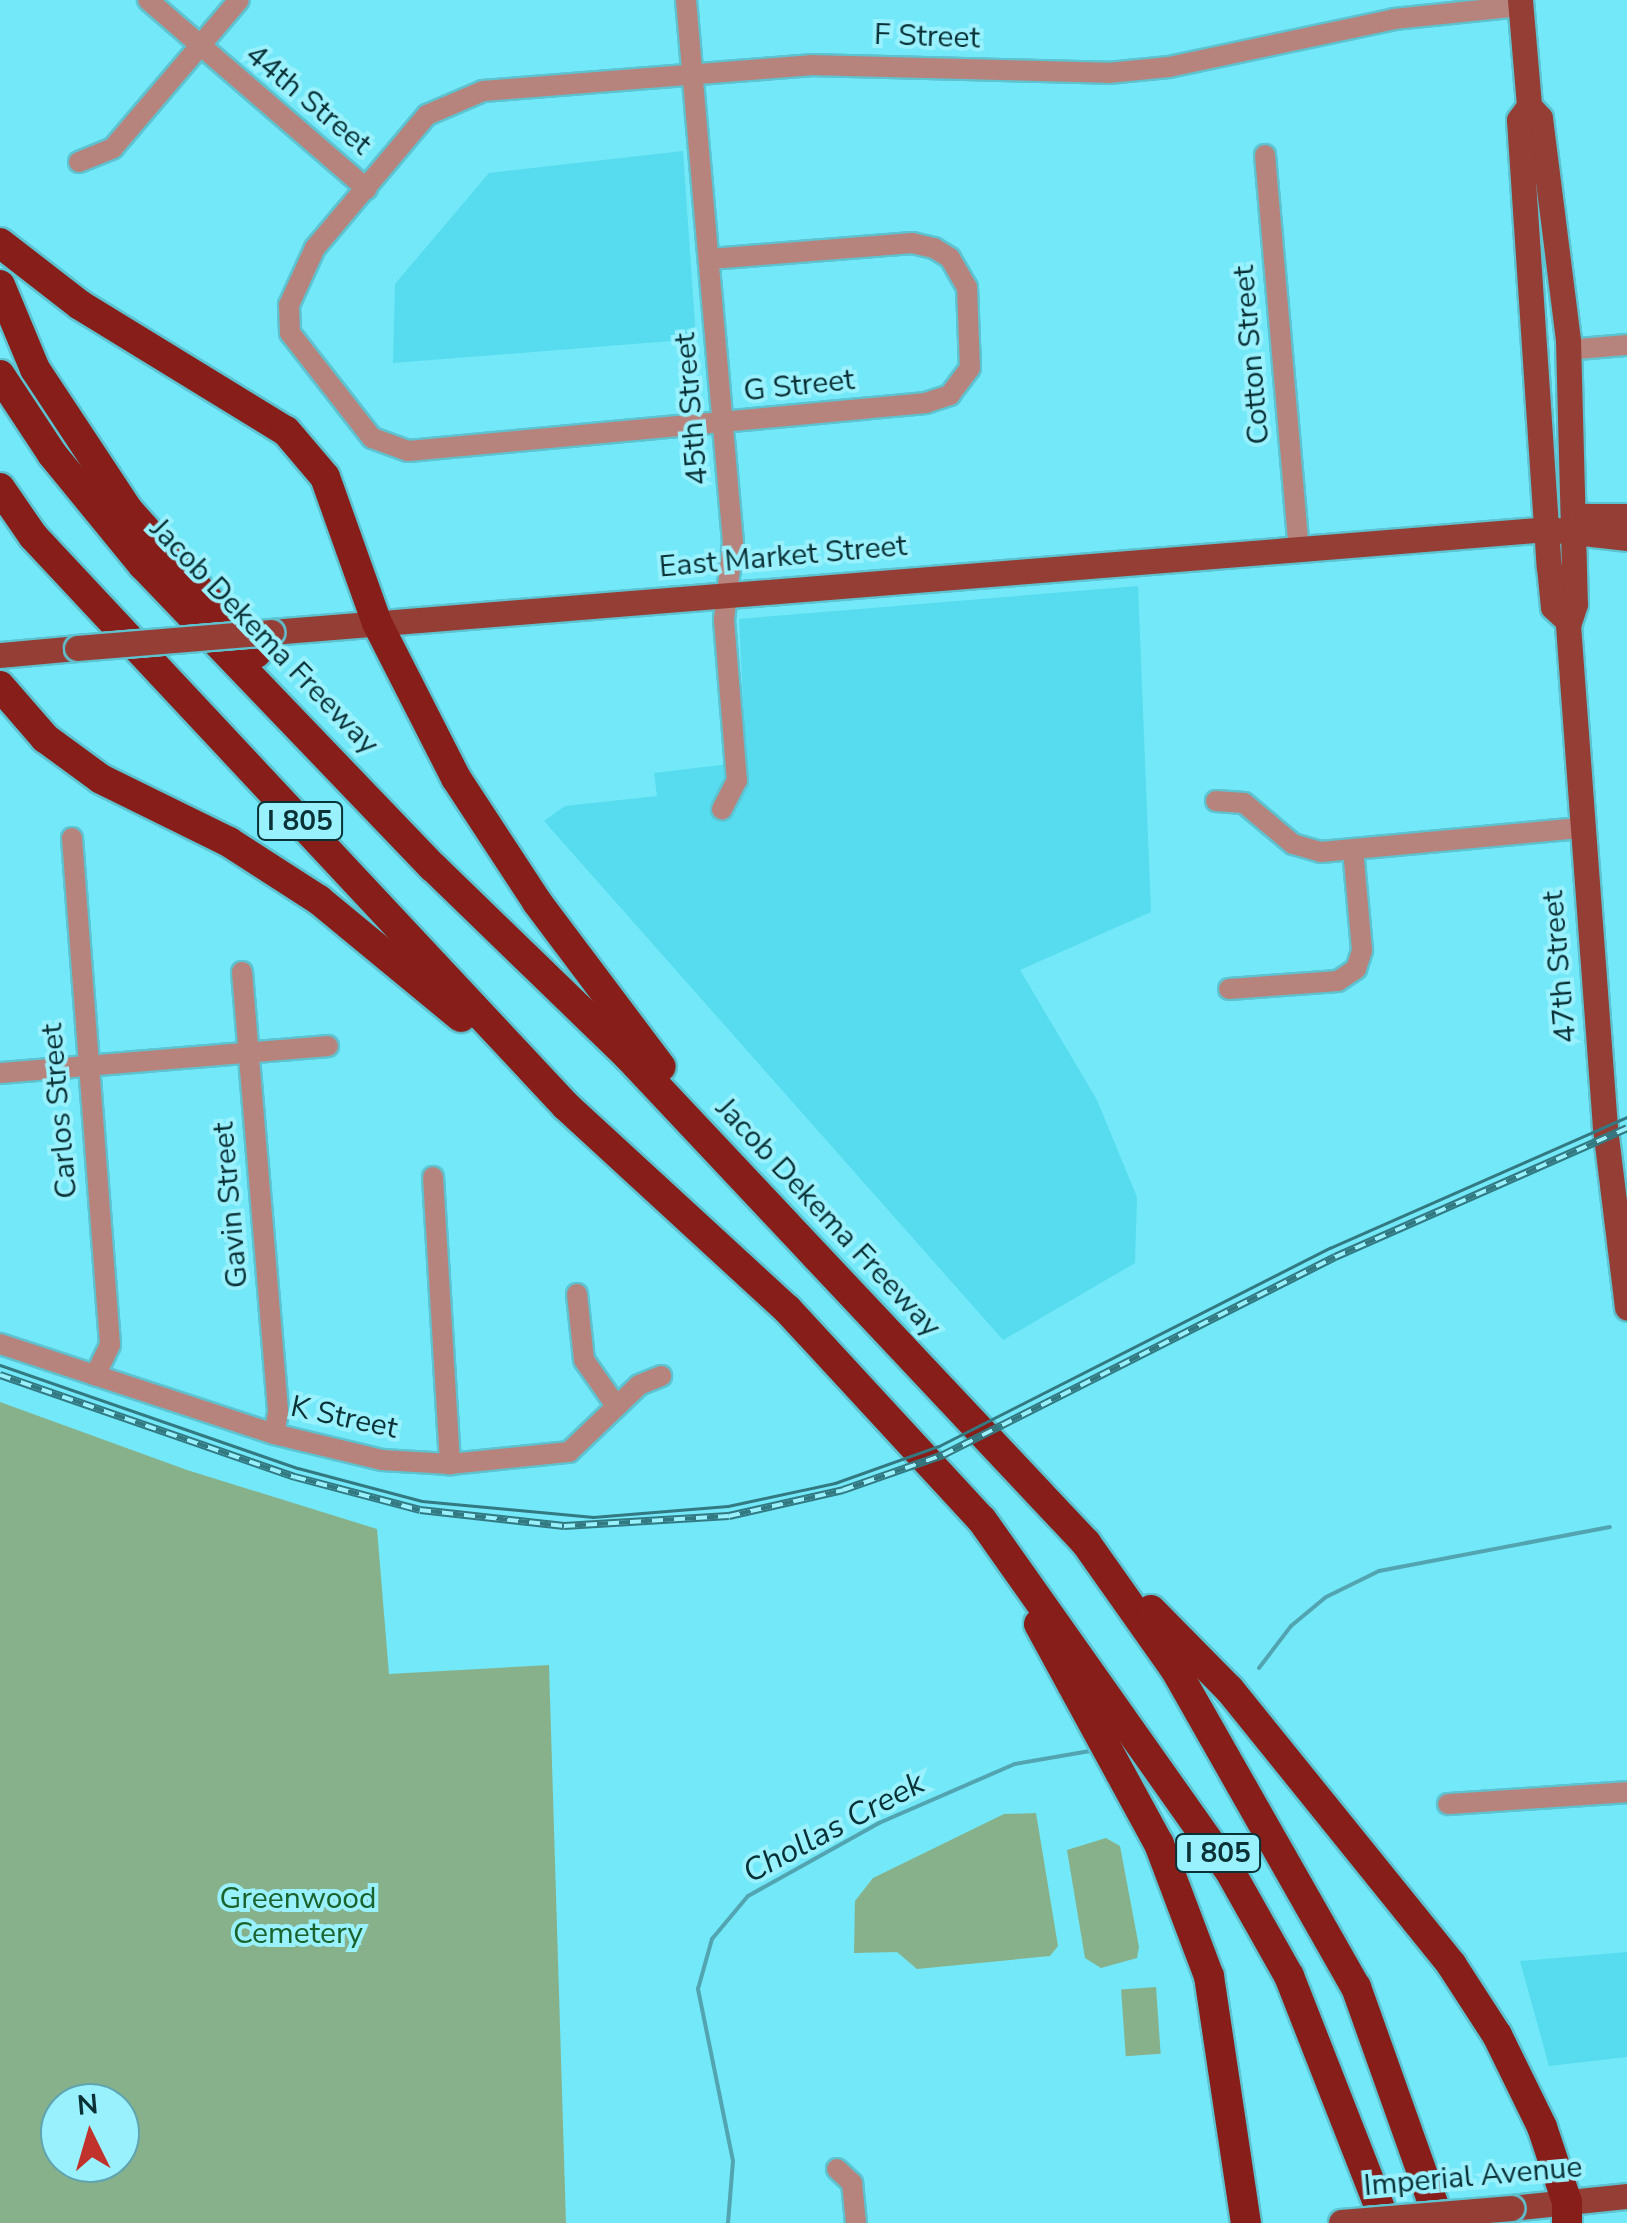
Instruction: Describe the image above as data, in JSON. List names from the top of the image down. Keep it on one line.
{"streets":{"highway":["Jacob Dekema Freeway","I 805"],"main road":["East Market Street","47th Street","Imperial Avenue"],"street":["F Street","44th Street","Cotton Street","G Street","45th Street","Carlos Street","Gavin Street","K Street"]},"crossings":[["F Street","44th Street"],["F Street","45th Street"],["F Street","47th Street"],["44th Street","G Street"],["Cotton Street","East Market Street"],["G Street","45th Street"],["45th Street","East Market Street"],["East Market Street","47th Street"],["Carlos Street","K Street"],["Gavin Street","K Street"]],"water":["Chollas Creek"],"parks":["Greenwood Cemetery"],"north":"top"}
